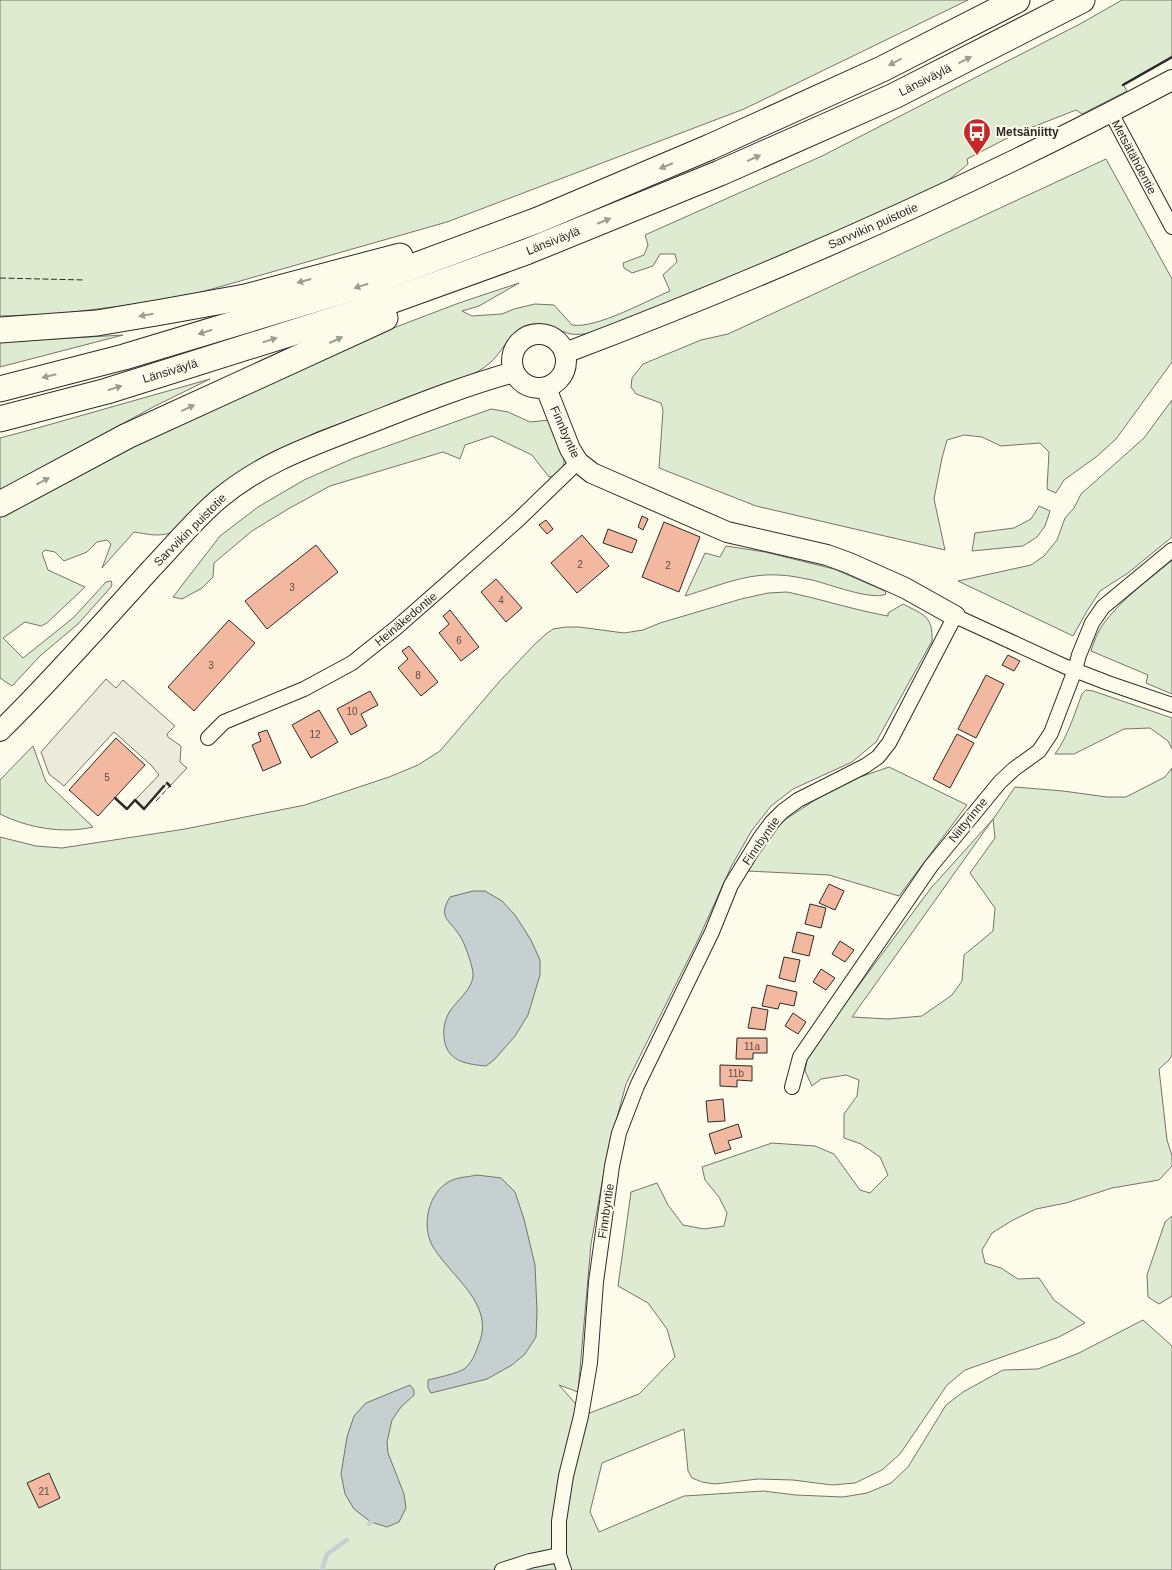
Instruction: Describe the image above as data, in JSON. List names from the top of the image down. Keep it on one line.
{"streets":{"highway":["Länsiväylä"],"main road":["Sarvvikin puistotie","Finnbyntie"],"street":["Metsätähdentie","Heinäkedontie","Niittyrinne"]},"crossings":[["Metsätähdentie","Sarvvikin puistotie"],["Sarvvikin puistotie","Finnbyntie"],["Finnbyntie","Heinäkedontie"]],"places":{"bus stop":["Metsäniitty"]},"house_numbers":["2","2","3","4","6","3","8","10","12","5","11a","11b","21"]}
